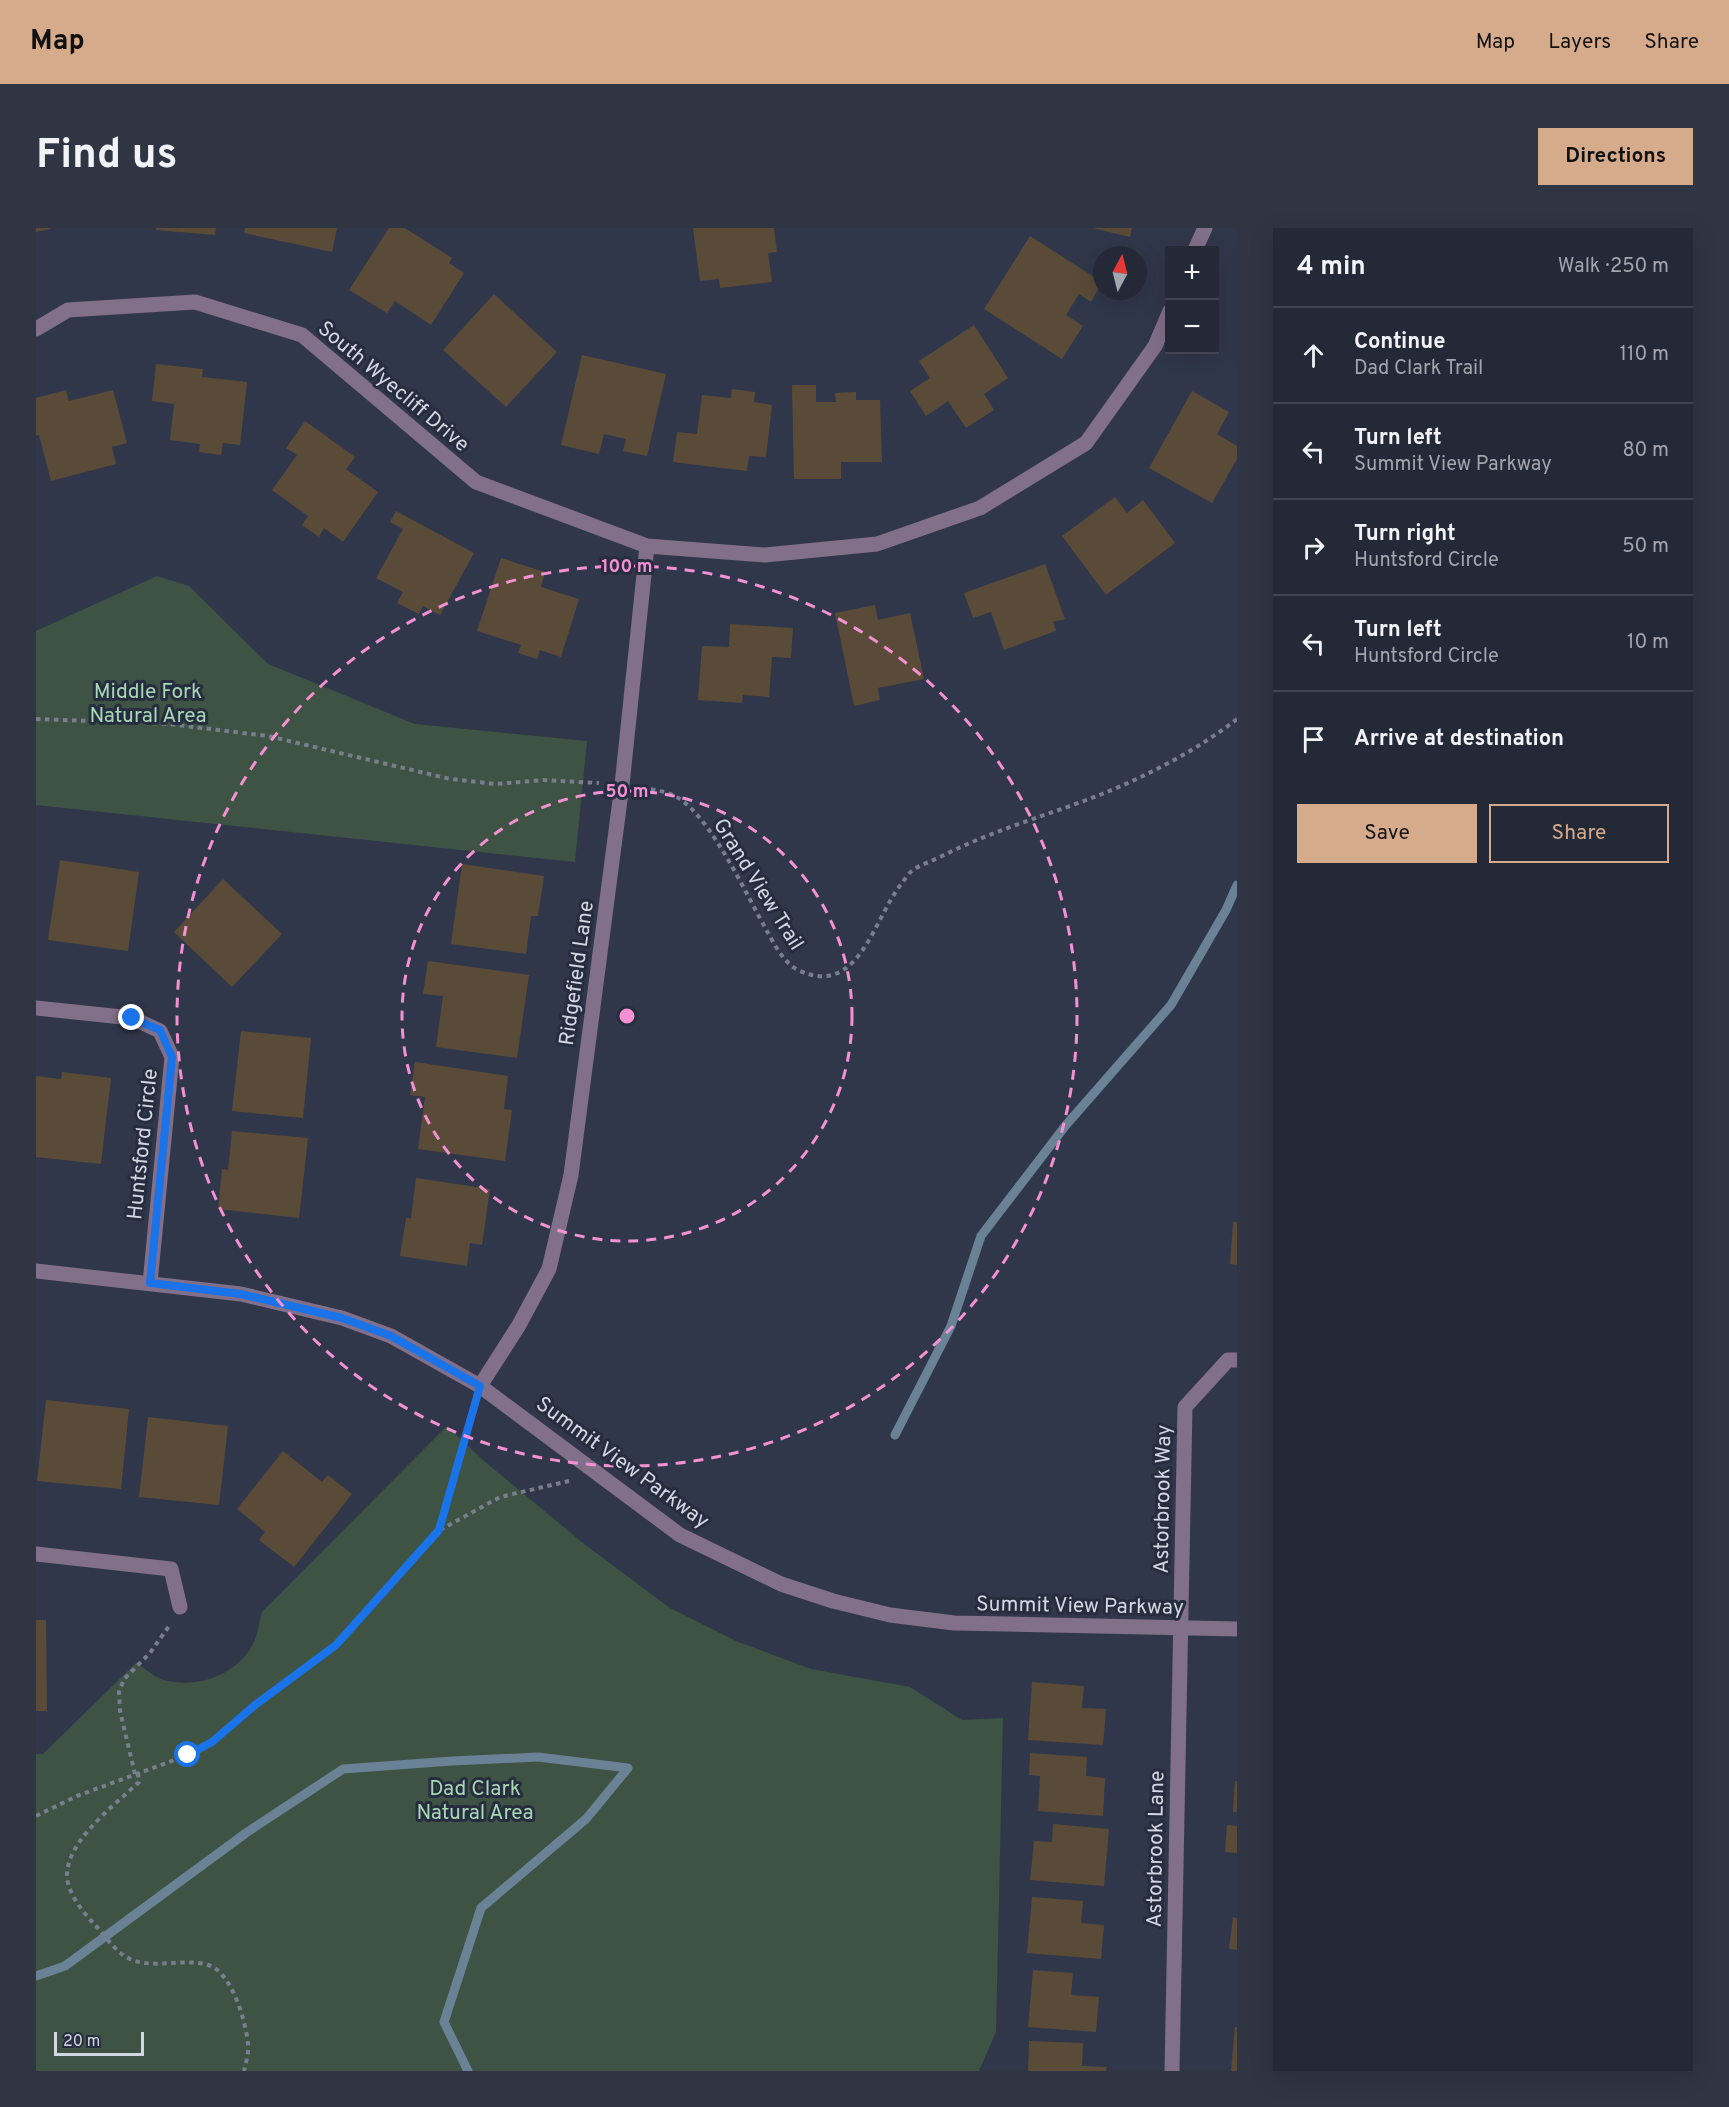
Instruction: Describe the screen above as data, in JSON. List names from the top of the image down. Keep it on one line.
{"streets":{"street":["South Wyecliff Drive","Ridgefield Lane","Huntsford Circle","Summit View Parkway","Astorbrook Way","Astorbrook Lane"],"path":["Grand View Trail"]},"crossings":[["South Wyecliff Drive","Ridgefield Lane"],["Grand View Trail","Ridgefield Lane"],["Ridgefield Lane","Summit View Parkway"],["Huntsford Circle","Summit View Parkway"],["Summit View Parkway","Astorbrook Way"],["Summit View Parkway","Astorbrook Lane"],["Astorbrook Way","Astorbrook Lane"]],"parks":["Middle Fork Natural Area","Dad Clark Natural Area"],"scale_bar":"20 m","north":"top","page":{"header":"Map","nav":["Map","Layers","Share"],"buttons":["Directions",["Save","Share"]],"title":"Find us","heading":["4 min","Walk · 250 m"],"map_buttons":["+","−"],"list":[["Continue","Dad Clark Trail","110 m"],["Turn left","Summit View Parkway","80 m"],["Turn right","Huntsford Circle","50 m"],["Turn left","Huntsford Circle","10 m"],"Arrive at destination"],"scale":"20 m"},"rings":["100 m","50 m"]}
